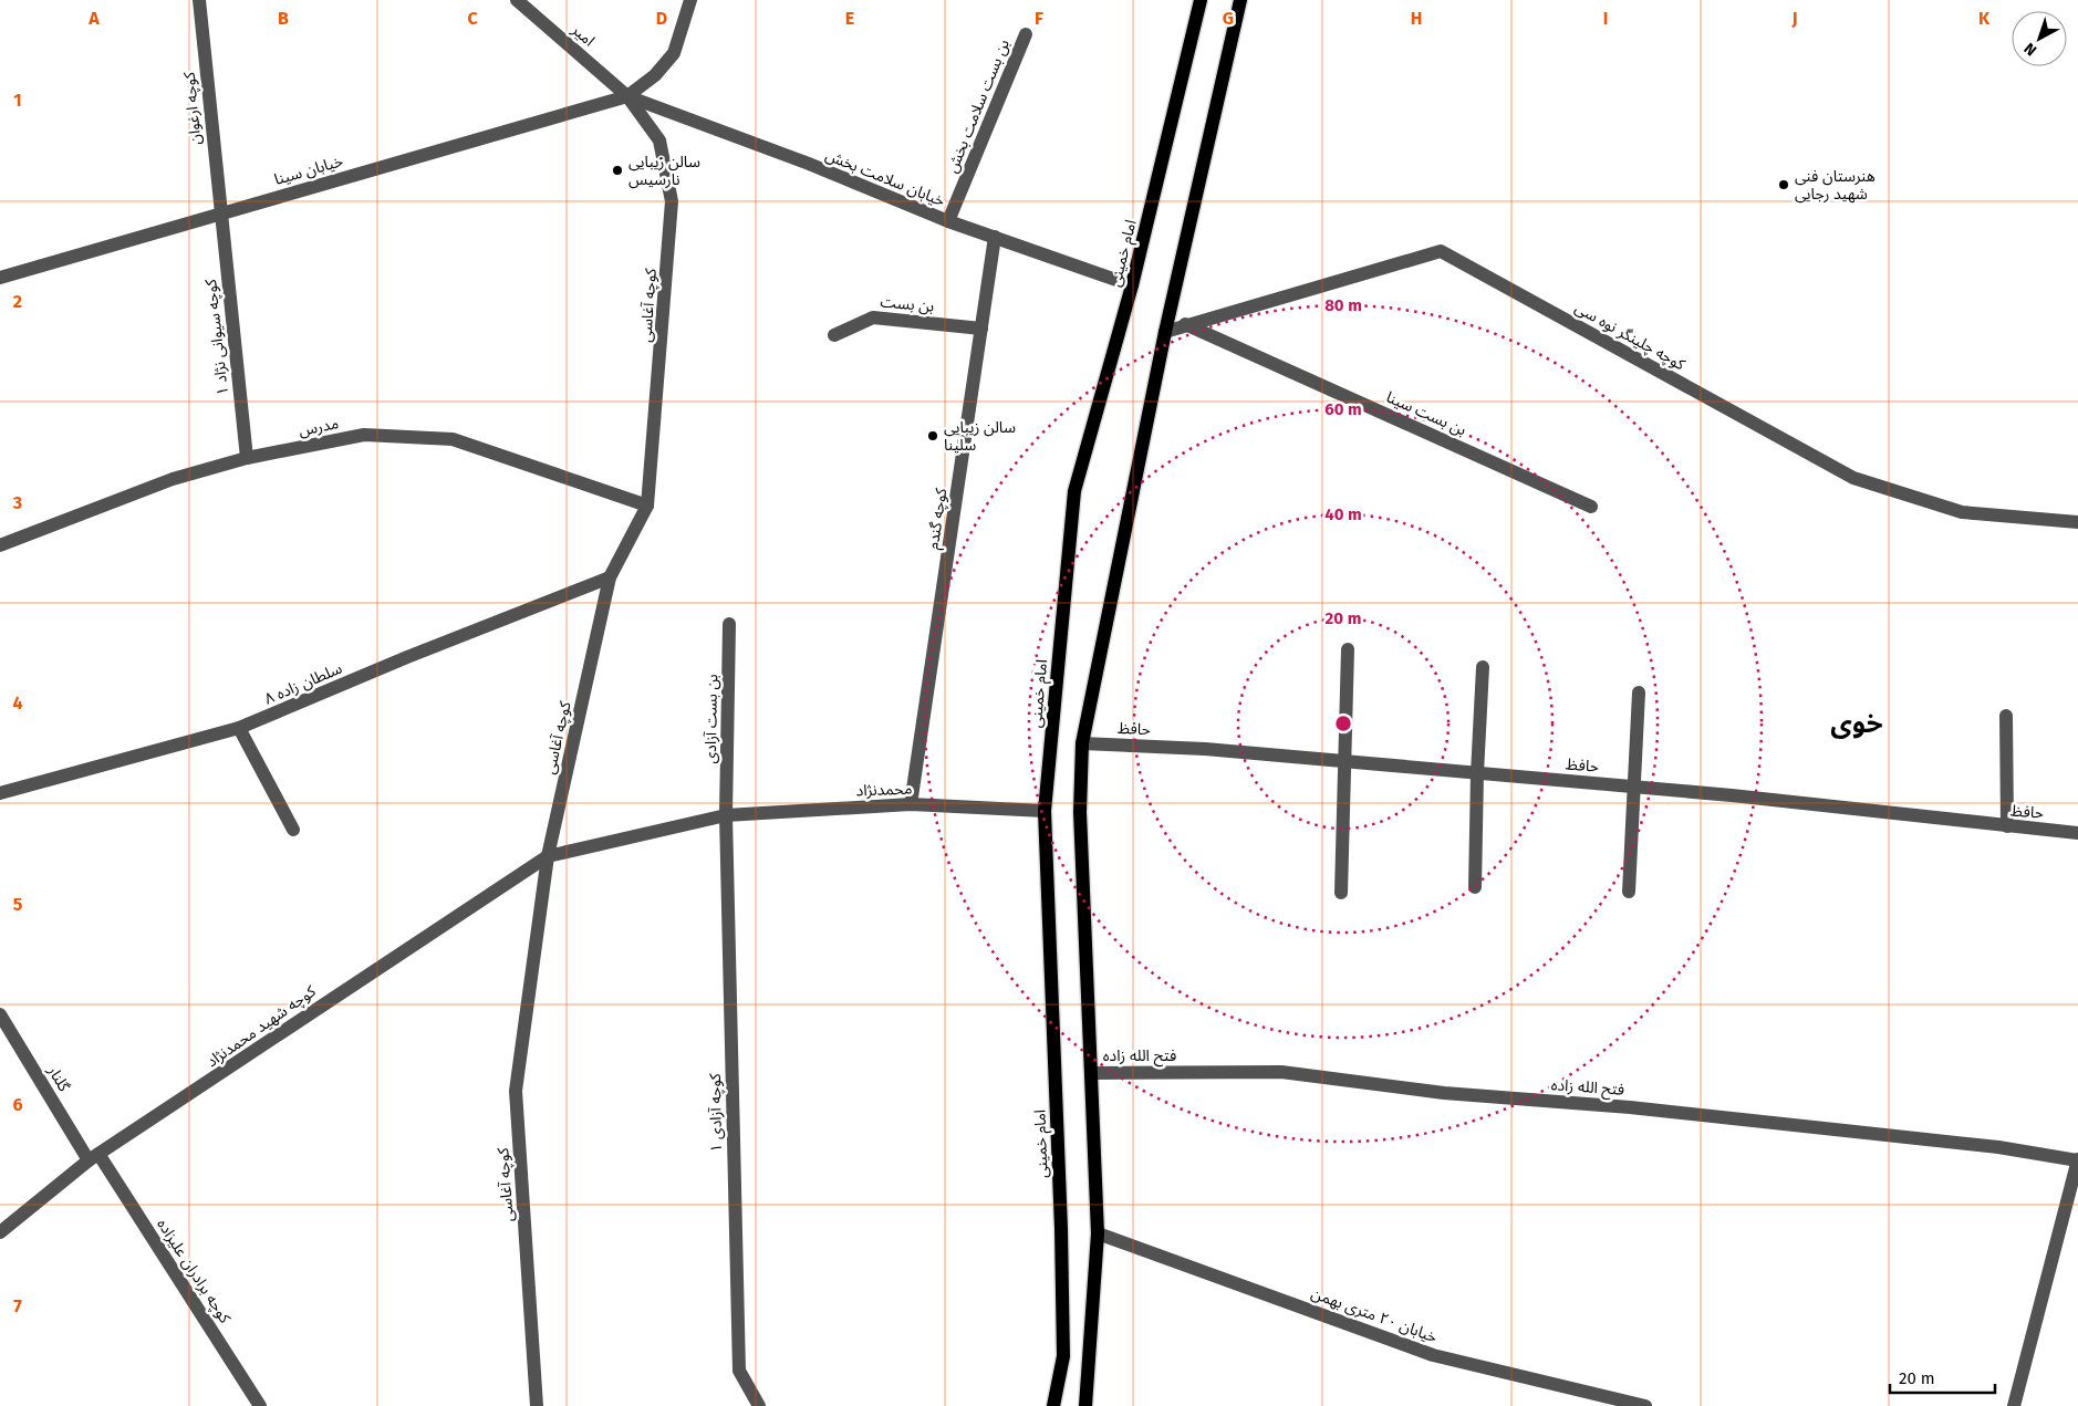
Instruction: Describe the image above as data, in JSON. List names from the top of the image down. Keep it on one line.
{"streets":{"main road":["امام خمینی"],"street":["امیر","بن بست سلامت بخش","کوچه ارغوان","خیابان سینا","خیابان سلامت بخش","بن بست","کوچه آغاسی","کوچه چلینگر نوه سی","کوچه سیوانی نژاد ۱","بن بست سینا","مدرس","کوچه گندم","سلطان زاده ۸","بن بست آزادی","حافظ","محمدنژاد","کوچه شهید محمدنژاد","فتح الله زاده","گلنار","کوچه آزادی ۱","کوچه برادران علیزاده","خیابان ۲۰ متری بهمن"]},"crossings":[["امیر","خیابان سینا"],["امیر","خیابان سلامت بخش"],["امیر","کوچه آغاسی"],["بن بست سلامت بخش","خیابان سلامت بخش"],["کوچه ارغوان","خیابان سینا"],["کوچه ارغوان","کوچه سیوانی نژاد ۱"],["خیابان سینا","خیابان سلامت بخش"],["خیابان سینا","کوچه آغاسی"],["خیابان سینا","کوچه سیوانی نژاد ۱"],["خیابان سلامت بخش","امام خمینی"],["خیابان سلامت بخش","کوچه آغاسی"],["خیابان سلامت بخش","کوچه گندم"],["امام خمینی","محمدنژاد"],["بن بست","کوچه گندم"],["کوچه آغاسی","مدرس"],["کوچه آغاسی","سلطان زاده ۸"],["کوچه آغاسی","محمدنژاد"],["کوچه آغاسی","کوچه شهید محمدنژاد"],["کوچه چلینگر نوه سی","بن بست سینا"],["کوچه سیوانی نژاد ۱","مدرس"],["کوچه گندم","محمدنژاد"],["بن بست آزادی","محمدنژاد"],["بن بست آزادی","کوچه آزادی ۱"],["محمدنژاد","کوچه شهید محمدنژاد"],["محمدنژاد","کوچه آزادی ۱"],["کوچه شهید محمدنژاد","گلنار"],["کوچه شهید محمدنژاد","کوچه برادران علیزاده"],["گلنار","کوچه برادران علیزاده"]],"districts":["خوی"],"places":["سالن زیبایی نارسیس","هنرستان فنی شهید رجایی","سالن زیبایی سلینا"],"scale_bar":"20 m","north":"bottom left","grid":{"columns":["A","B","C","D","E","F","G","H","I","J","K"],"rows":["1","2","3","4","5","6","7"]},"rings":["80 m","60 m","40 m","20 m"]}
